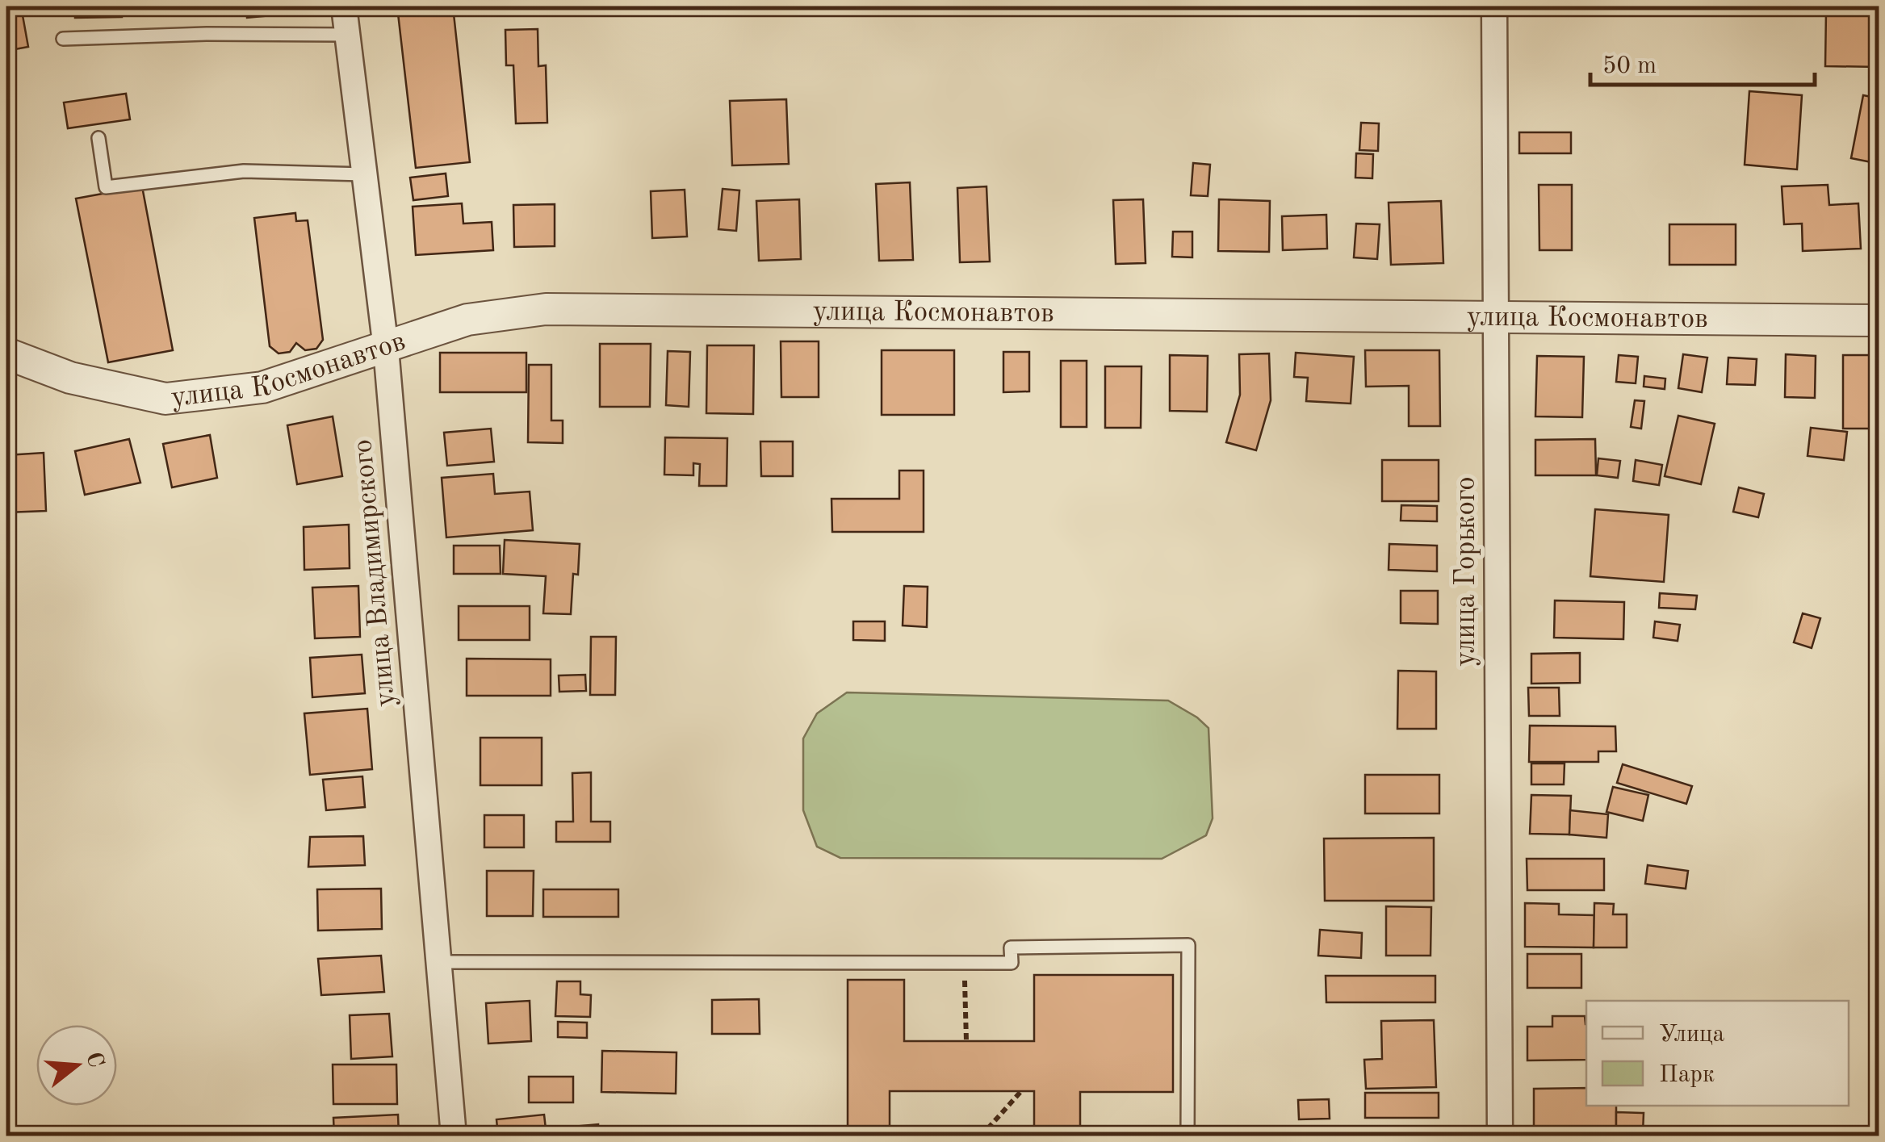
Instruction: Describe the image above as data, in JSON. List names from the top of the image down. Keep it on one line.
{"streets":{"street":["улица Космонавтов","улица Горького","улица Владимирского"]},"crossings":[["улица Космонавтов","улица Горького"],["улица Космонавтов","улица Владимирского"]],"legend":["Улица","Парк"],"scale_bar":"50 m","north":"right"}
